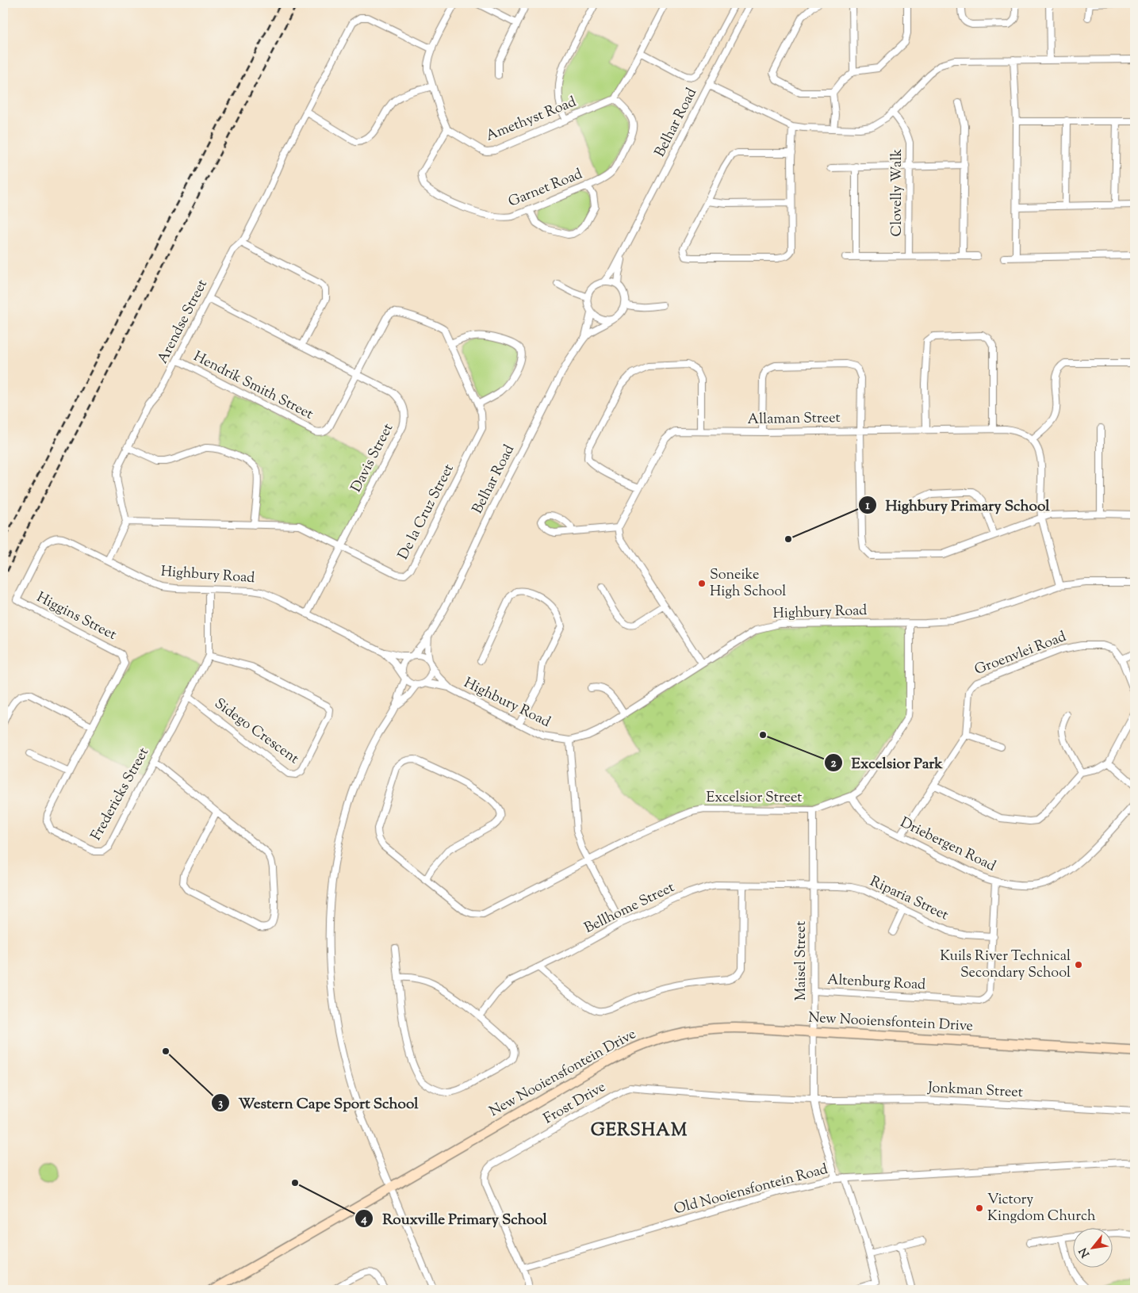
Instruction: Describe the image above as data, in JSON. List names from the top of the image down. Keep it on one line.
{"streets":{"street":["Amethyst Road","Belhar Road","Garnet Road","Clovelly Walk","Arendse Street","Hendrik Smith Street","Allaman Street","Davis Street","De la Cruz Street","Highbury Road","Higgins Street","Groenvlei Road","Sidego Crescent","Fredericks Street","Excelsior Street","Driebergen Road","Riparia Street","Bellhome Street","Maisel Street","Altenburg Road","New Nooiensfontein Drive","Jonkman Street","Frost Drive","Old Nooiensfontein Road"]},"crossings":[["Amethyst Road","Garnet Road"],["Belhar Road","Highbury Road"],["Arendse Street","Hendrik Smith Street"],["Arendse Street","Davis Street"],["Arendse Street","De la Cruz Street"],["Hendrik Smith Street","Davis Street"],["Hendrik Smith Street","De la Cruz Street"],["Davis Street","De la Cruz Street"],["Davis Street","Highbury Road"],["Highbury Road","Higgins Street"],["Highbury Road","Fredericks Street"],["Highbury Road","Excelsior Street"],["Higgins Street","Fredericks Street"],["Groenvlei Road","Driebergen Road"],["Sidego Crescent","Fredericks Street"],["Excelsior Street","Driebergen Road"],["Excelsior Street","Maisel Street"],["Driebergen Road","Altenburg Road"],["Riparia Street","Bellhome Street"],["Riparia Street","Maisel Street"],["Riparia Street","Altenburg Road"],["Bellhome Street","Maisel Street"],["Maisel Street","Altenburg Road"],["Maisel Street","New Nooiensfontein Drive"],["Maisel Street","Jonkman Street"],["Maisel Street","Frost Drive"],["Maisel Street","Old Nooiensfontein Road"],["Jonkman Street","Frost Drive"],["Frost Drive","Old Nooiensfontein Road"]],"districts":["GERSHAM"],"places":["Highbury Primary School","Soneike High School","Excelsior Park","Kuils River Technical Secondary School","Western Cape Sport School","Rouxville Primary School","Victory Kingdom Church"],"north":"bottom left"}
